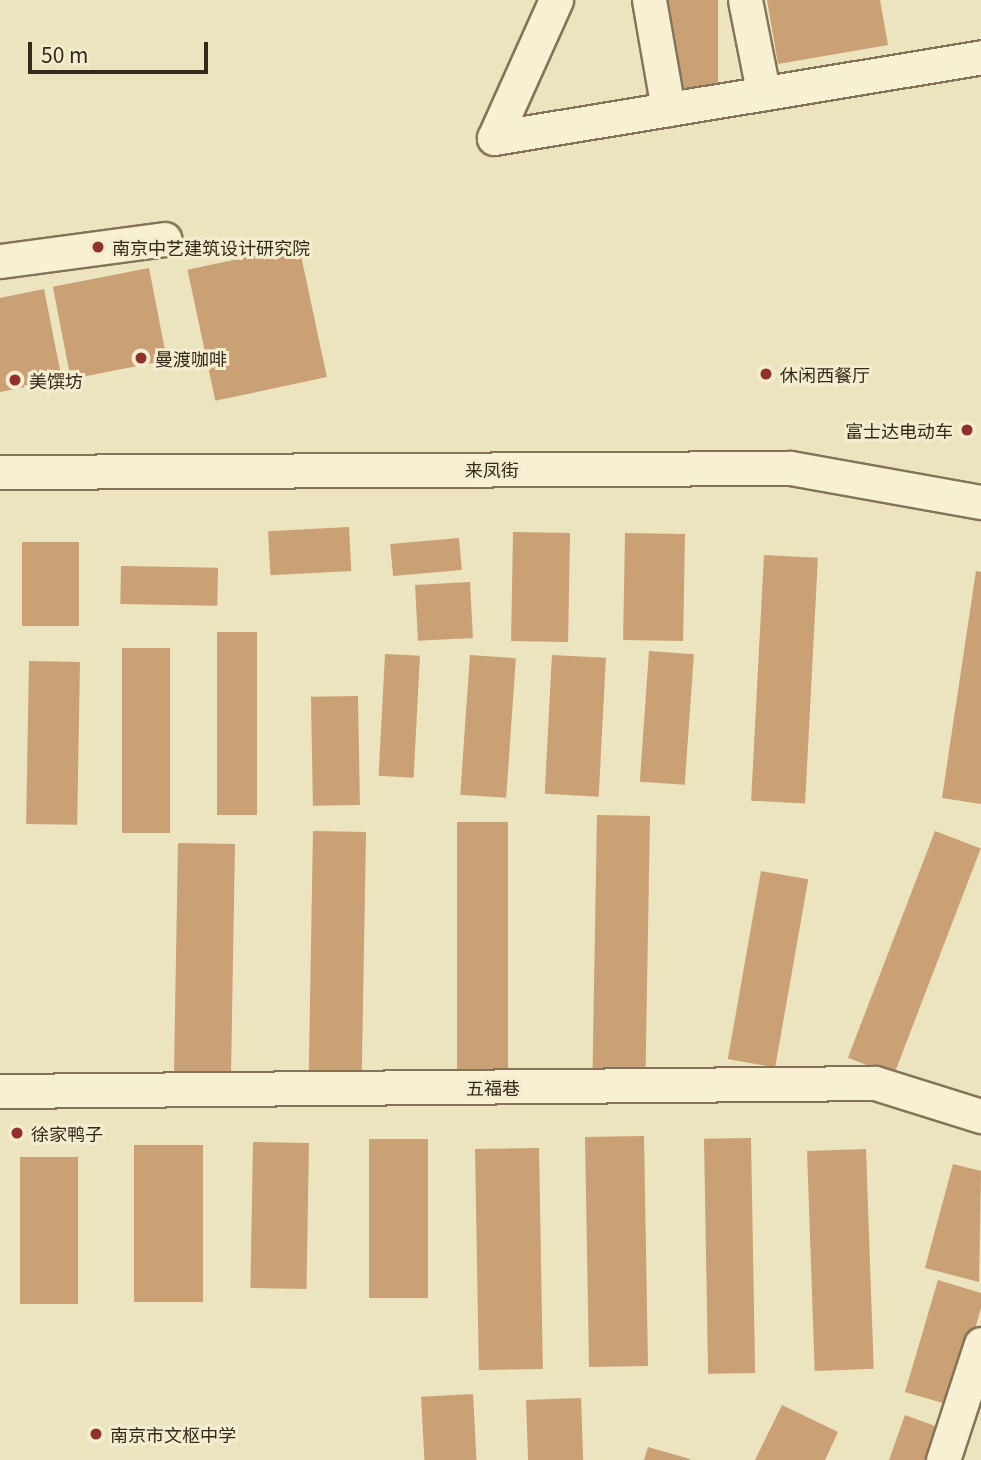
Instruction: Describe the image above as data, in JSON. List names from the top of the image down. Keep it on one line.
{"streets":{"street":["来凤街","五福巷"]},"places":["南京中艺建筑设计研究院","曼渡咖啡","休闲西餐厅","美馔坊","富士达电动车","徐家鸭子","南京市文枢中学"],"scale_bar":"50 m"}
